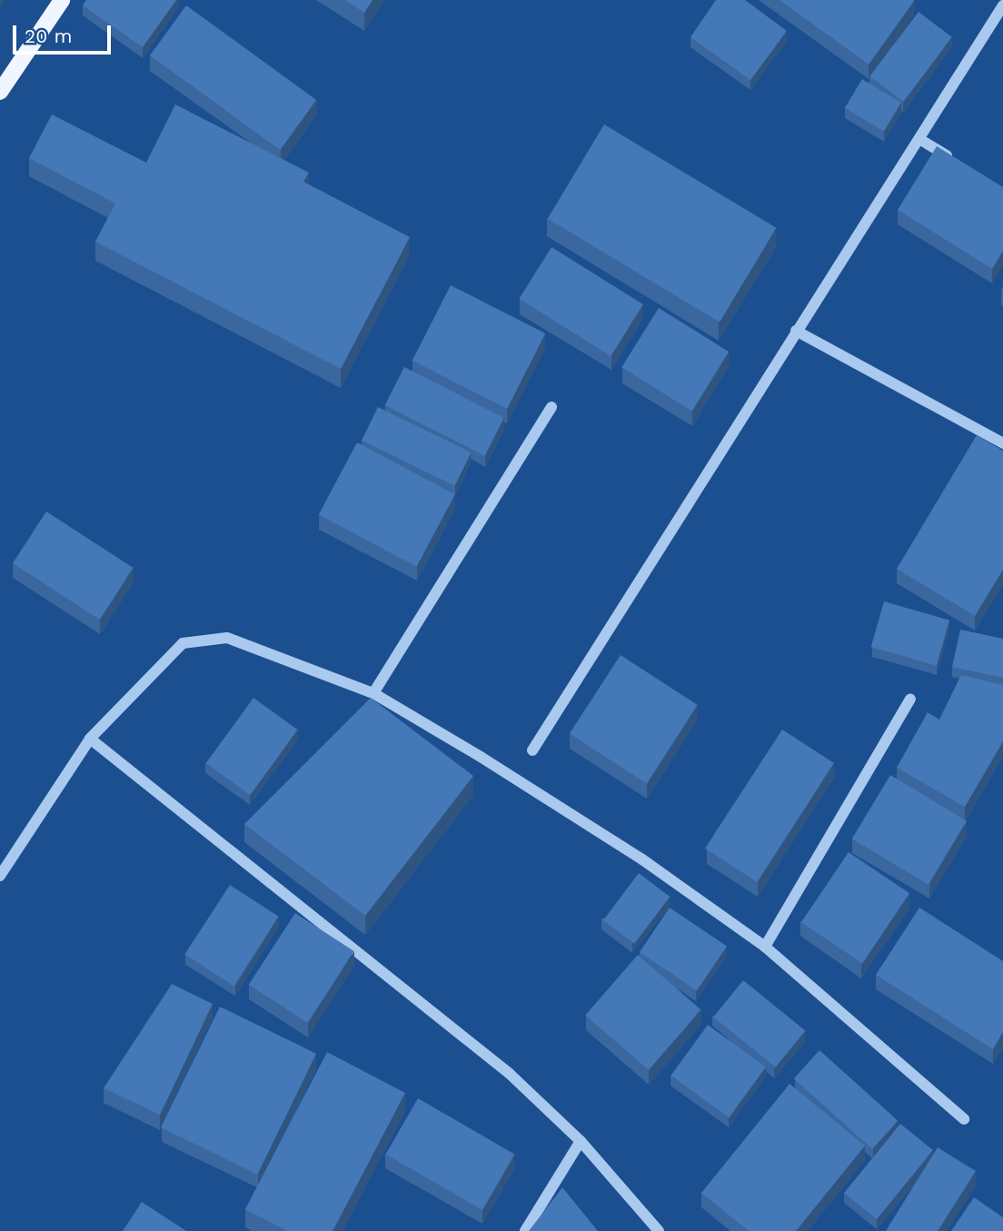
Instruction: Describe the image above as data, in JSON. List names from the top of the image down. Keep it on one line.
{"scale_bar":"20 m"}
